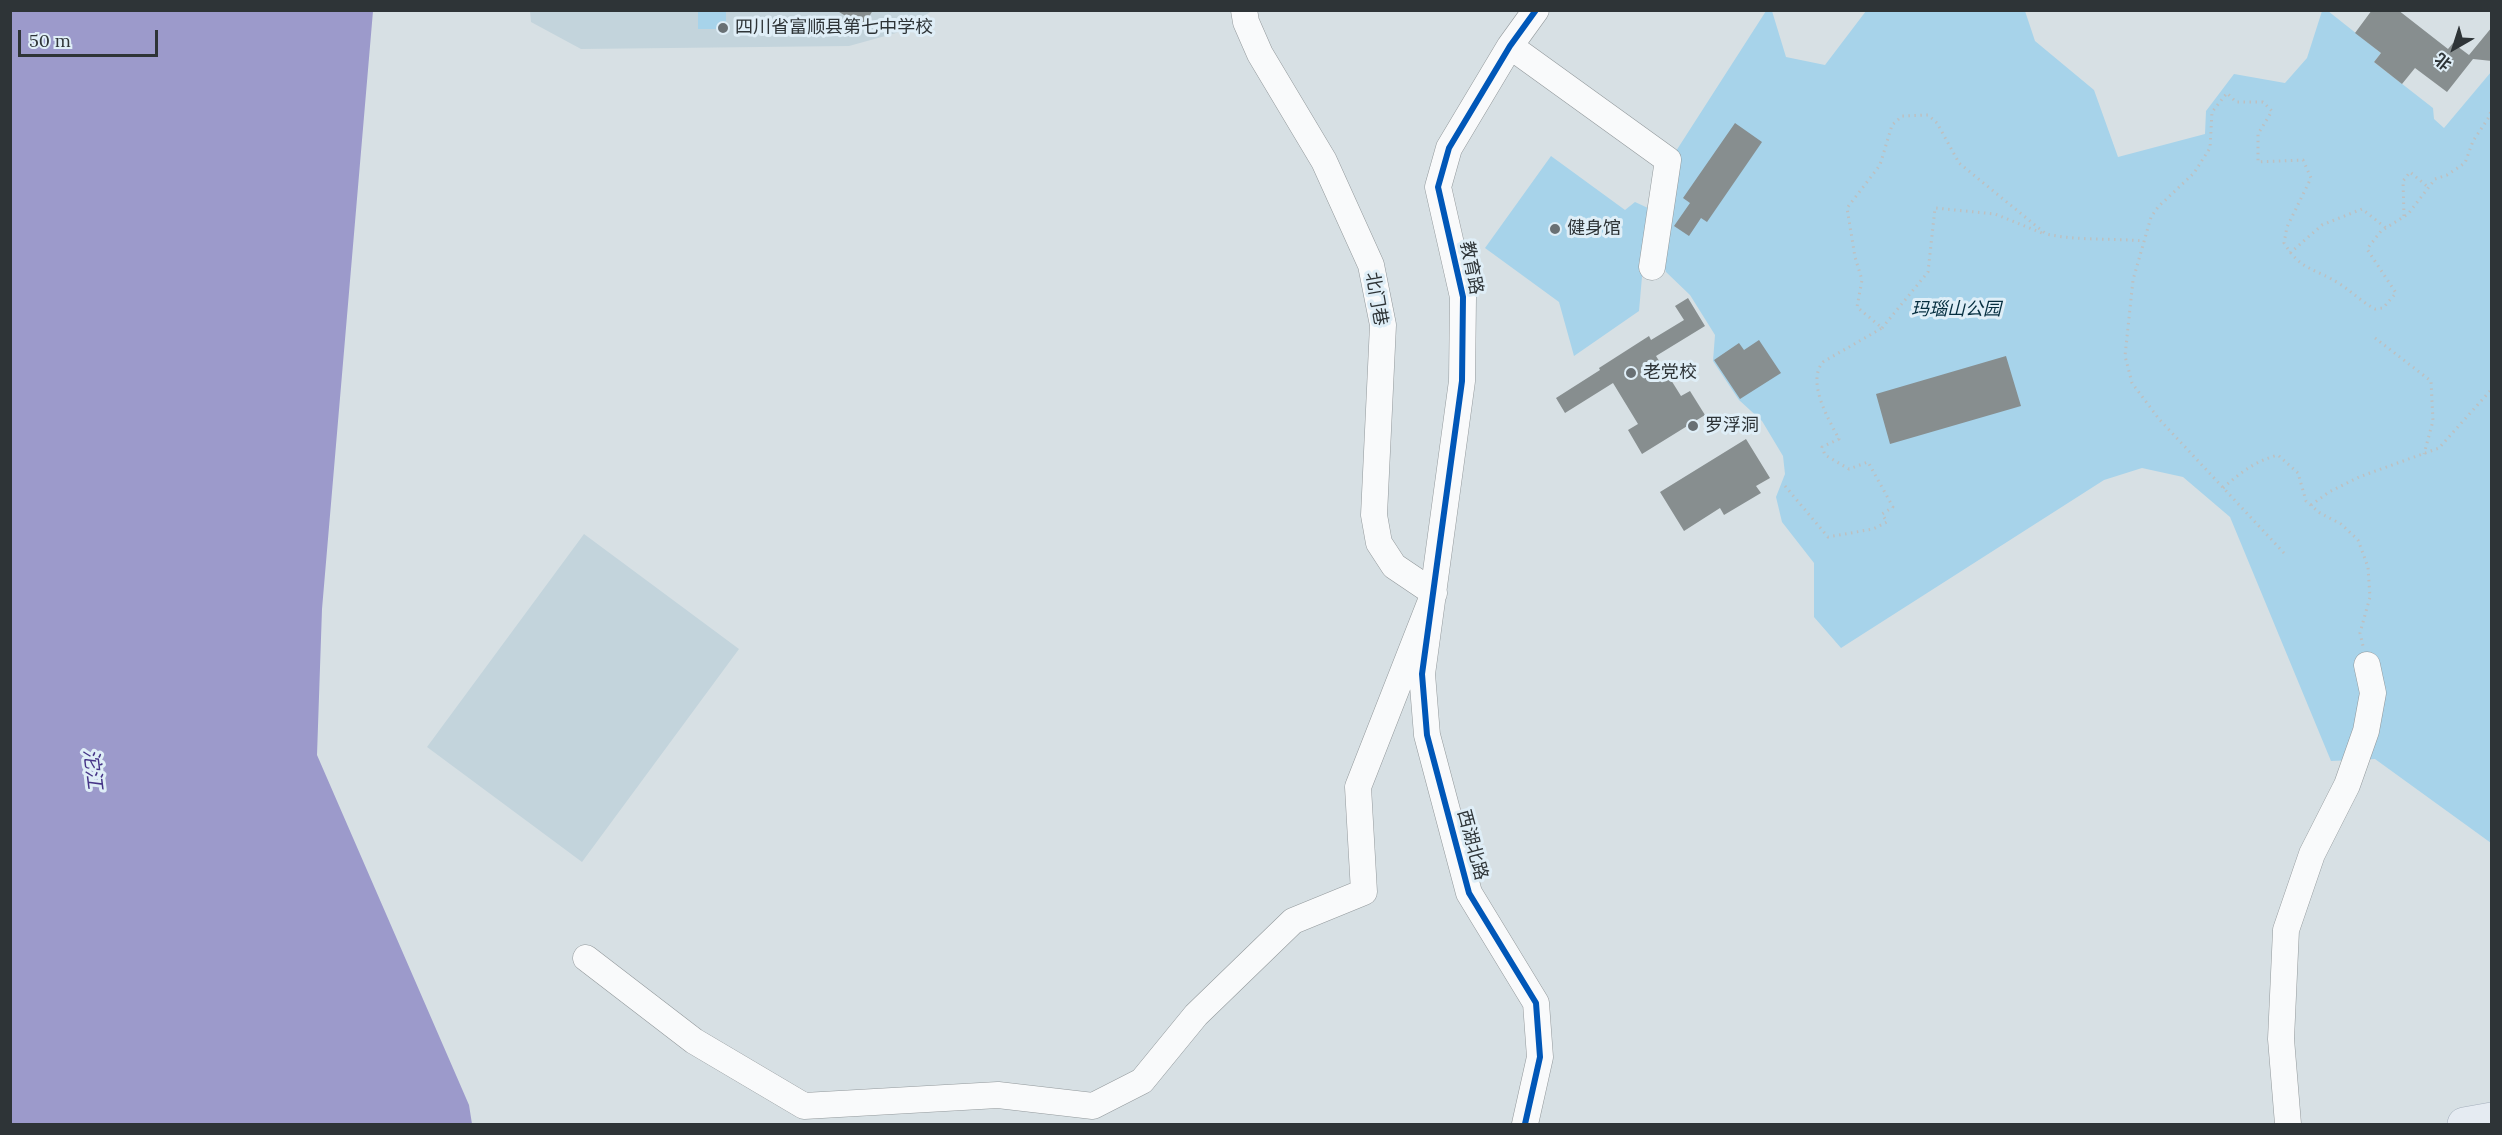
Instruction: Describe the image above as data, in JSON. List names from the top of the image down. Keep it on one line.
{"streets":{"street":["教育路","北门巷","西湖北路"]},"crossings":[["教育路","北门巷"],["教育路","西湖北路"],["北门巷","西湖北路"]],"water":["沱江"],"parks":["玛瑙山公园"],"places":["四川省富顺县第七中学校","健身馆","老党校","罗浮洞"],"scale_bar":"50 m","north":"bottom left"}
